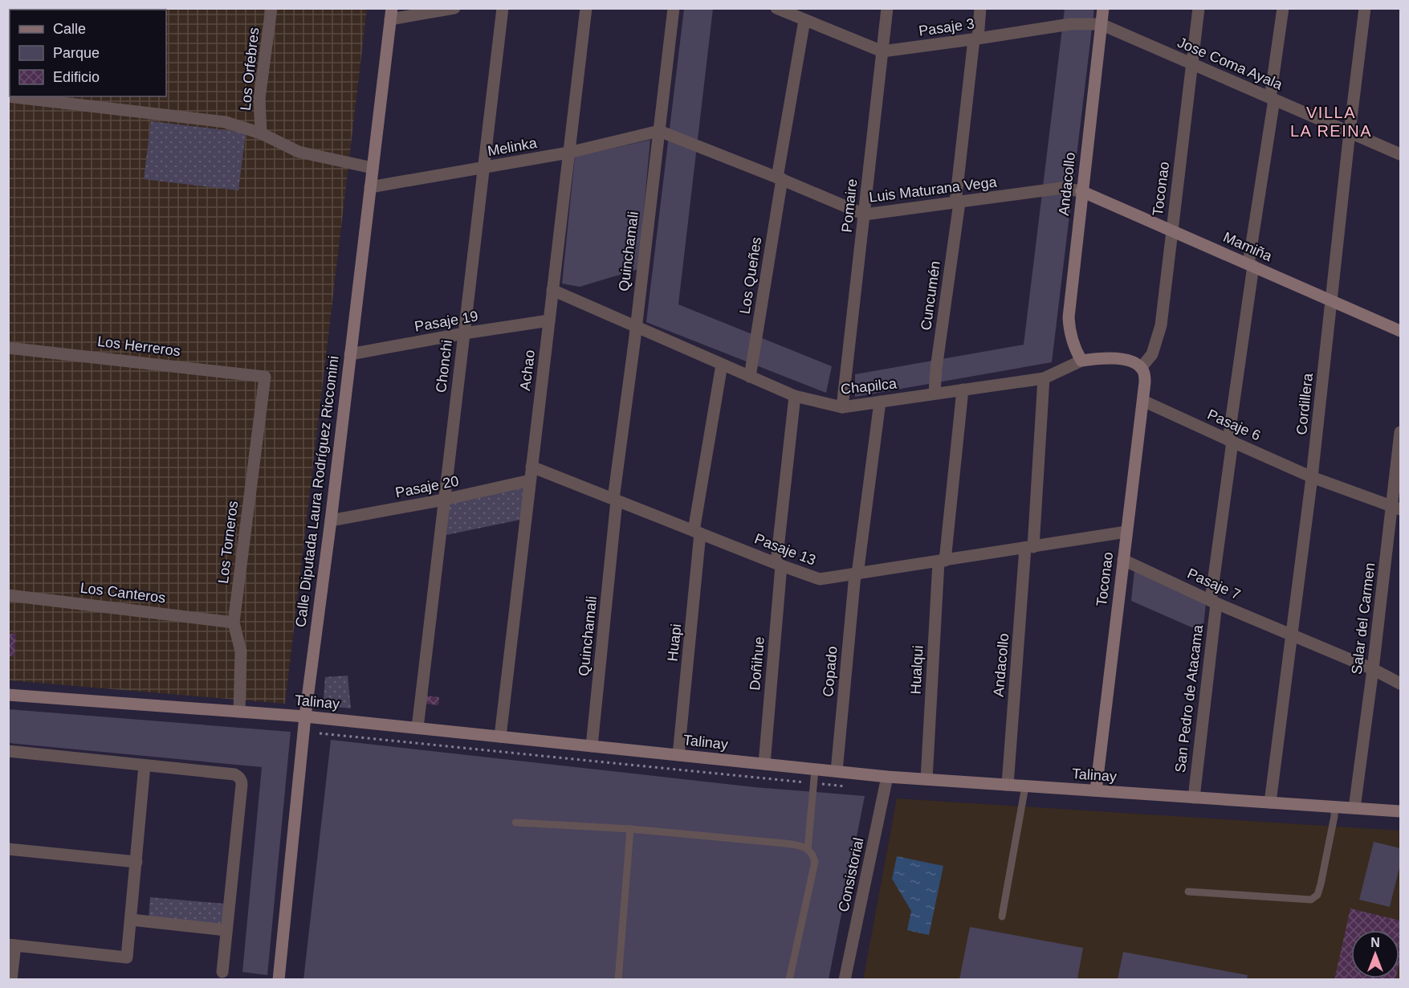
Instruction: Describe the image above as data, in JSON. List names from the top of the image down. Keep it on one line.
{"streets":{"street":["Pasaje 3","Jose Coma Ayala","Los Orfebres","Melinka","Andacollo","Toconao","Luis Maturana Vega","Pomaire","Mamiña","Quinchamali","Los Queñes","Cuncumén","Pasaje 19","Los Herreros","Chonchi","Achao","Chapilca","Cordillera","Pasaje 6","Pasaje 20","Calle Diputada Laura Rodríguez Riccomini","Los Torneros","Pasaje 13","Pasaje 7","Los Canteros","Salar del Carmen","Huapi","Doñihue","Hualqui","Copado","San Pedro de Atacama","Talinay","Consistorial"]},"crossings":[["Pasaje 3","Jose Coma Ayala"],["Pasaje 3","Andacollo"],["Pasaje 3","Pomaire"],["Pasaje 3","Cuncumén"],["Jose Coma Ayala","Andacollo"],["Jose Coma Ayala","Toconao"],["Jose Coma Ayala","Cordillera"],["Jose Coma Ayala","San Pedro de Atacama"],["Melinka","Luis Maturana Vega"],["Melinka","Quinchamali"],["Melinka","Chonchi"],["Melinka","Achao"],["Melinka","Calle Diputada Laura Rodríguez Riccomini"],["Andacollo","Luis Maturana Vega"],["Andacollo","Mamiña"],["Andacollo","Chapilca"],["Andacollo","Pasaje 13"],["Andacollo","Talinay"],["Toconao","Mamiña"],["Toconao","Chapilca"],["Toconao","Pasaje 6"],["Toconao","Pasaje 13"],["Toconao","Pasaje 7"],["Toconao","Talinay"],["Luis Maturana Vega","Pomaire"],["Luis Maturana Vega","Mamiña"],["Luis Maturana Vega","Quinchamali"],["Luis Maturana Vega","Los Queñes"],["Luis Maturana Vega","Cuncumén"],["Pomaire","Chapilca"],["Mamiña","Cordillera"],["Mamiña","San Pedro de Atacama"],["Quinchamali","Chapilca"],["Quinchamali","Pasaje 13"],["Quinchamali","Talinay"],["Los Queñes","Chapilca"],["Cuncumén","Chapilca"],["Pasaje 19","Chonchi"],["Pasaje 19","Achao"],["Pasaje 19","Calle Diputada Laura Rodríguez Riccomini"],["Los Herreros","Los Torneros"],["Chonchi","Pasaje 20"],["Chonchi","Talinay"],["Achao","Chapilca"],["Achao","Pasaje 20"],["Achao","Pasaje 13"],["Achao","Talinay"],["Chapilca","Huapi"],["Chapilca","Doñihue"],["Chapilca","Hualqui"],["Chapilca","Copado"],["Cordillera","Pasaje 6"],["Cordillera","Pasaje 7"],["Cordillera","Talinay"],["Pasaje 6","Salar del Carmen"],["Pasaje 6","San Pedro de Atacama"],["Pasaje 20","Calle Diputada Laura Rodríguez Riccomini"],["Calle Diputada Laura Rodríguez Riccomini","Talinay"],["Los Torneros","Los Canteros"],["Los Torneros","Talinay"],["Pasaje 13","Huapi"],["Pasaje 13","Doñihue"],["Pasaje 13","Hualqui"],["Pasaje 13","Copado"],["Pasaje 7","Salar del Carmen"],["Pasaje 7","San Pedro de Atacama"],["Salar del Carmen","Talinay"],["Huapi","Talinay"],["Doñihue","Talinay"],["Hualqui","Talinay"],["Copado","Talinay"],["San Pedro de Atacama","Talinay"],["Talinay","Consistorial"]],"districts":["VILLA LA REINA"],"legend":["Calle","Parque","Edificio"],"north":"top"}
